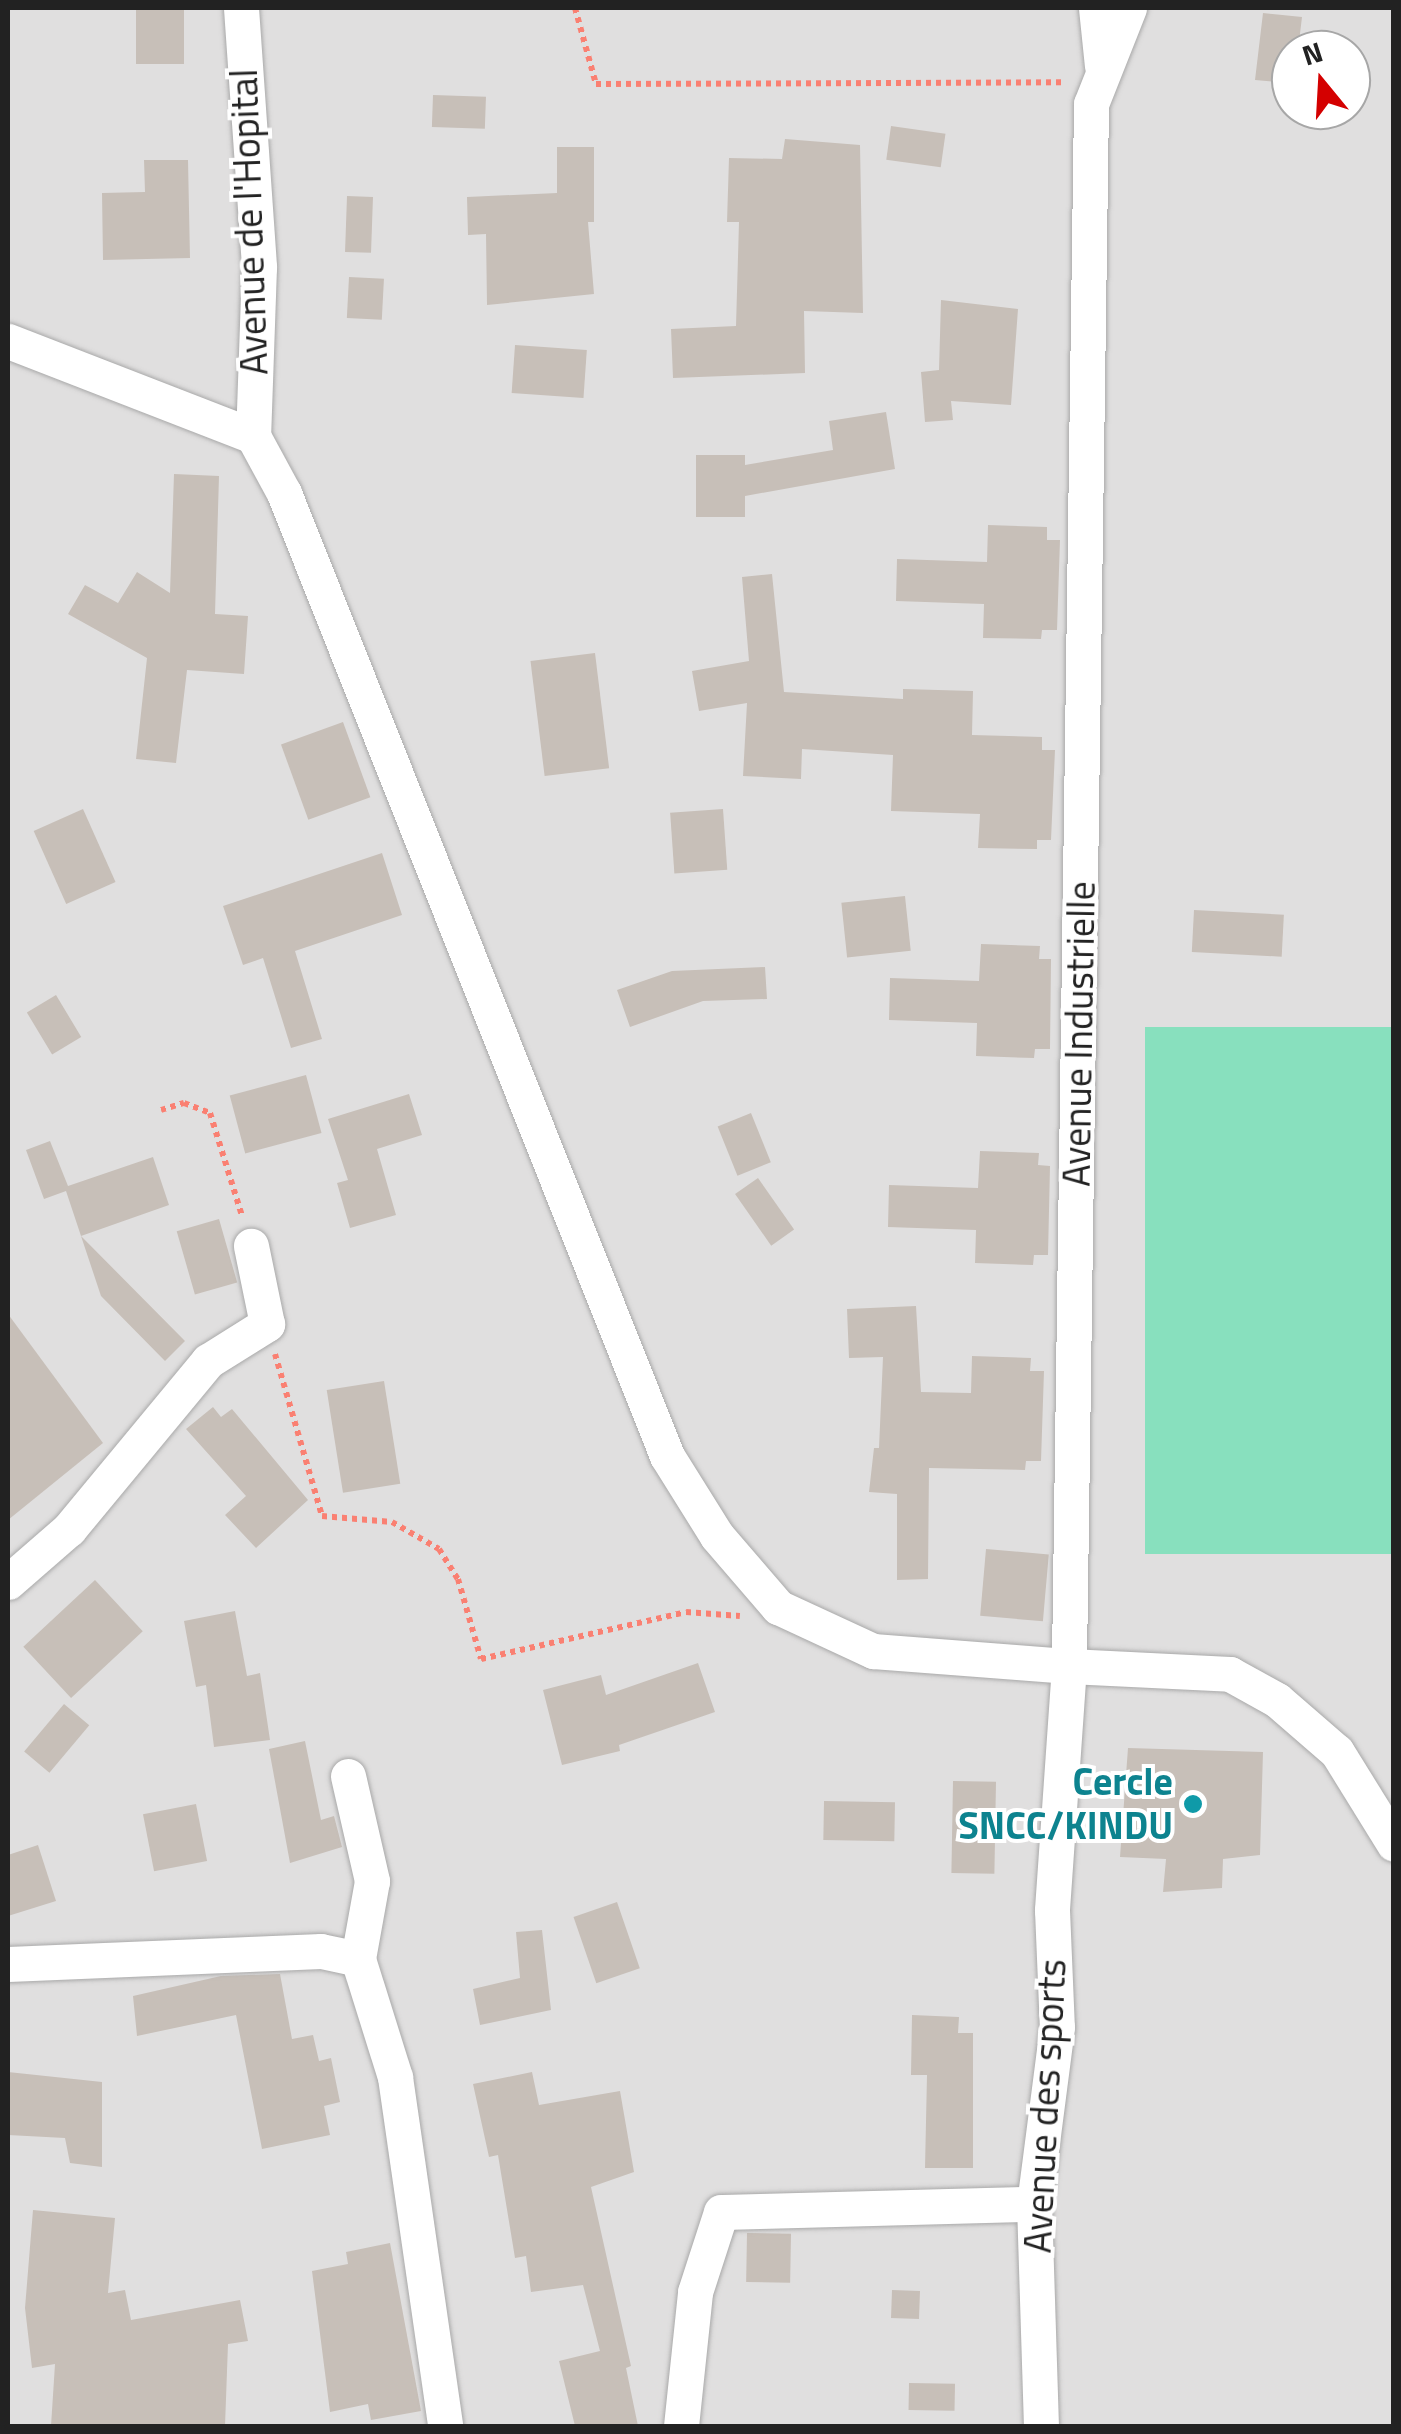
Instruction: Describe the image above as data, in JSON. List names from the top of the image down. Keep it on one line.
{"streets":{"street":["Avenue de l'Hopital","Avenue Industrielle","Avenue des sports"]},"crossings":[["Avenue Industrielle","Avenue des sports"]],"places":["Cercle SNCC/KINDU"],"north":"top"}
